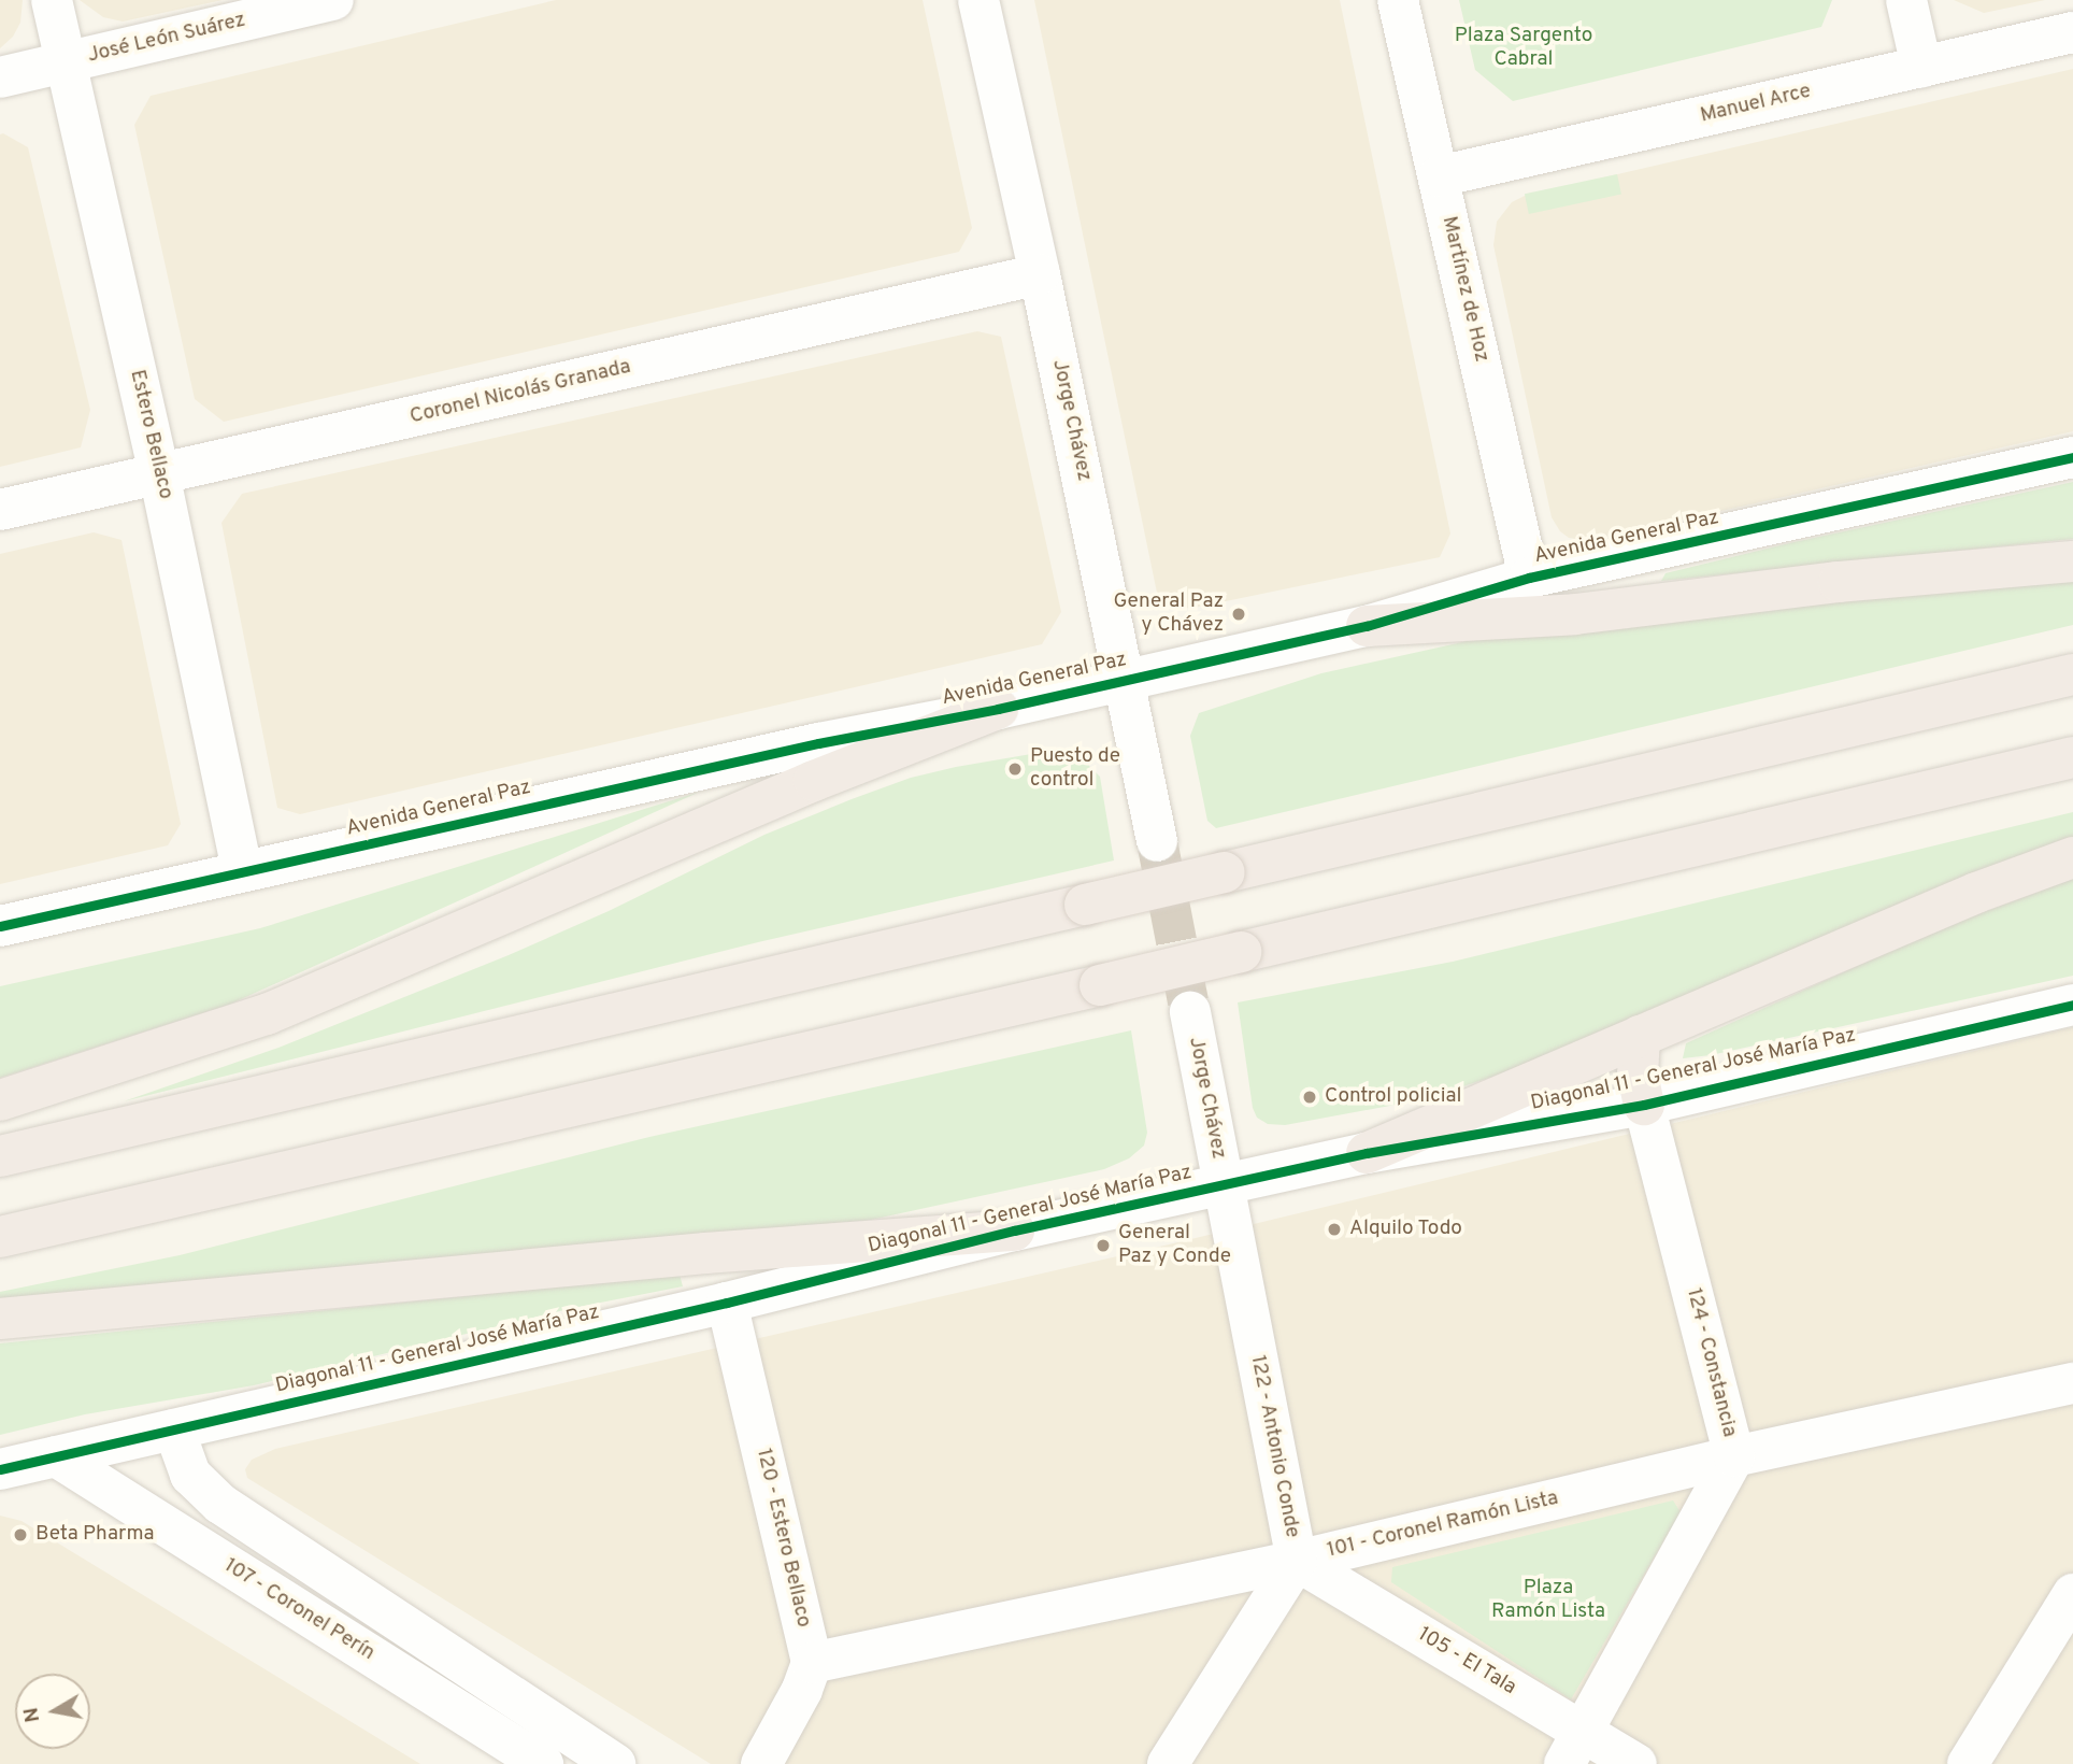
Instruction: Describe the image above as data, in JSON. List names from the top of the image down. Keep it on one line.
{"streets":{"street":["José León Suárez","Manuel Arce","Martínez de Hoz","Coronel Nicolás Granada","Jorge Chávez","Estero Bellaco","Avenida General Paz","Diagonal 11 - General José María Paz","124 - Constancia","122 - Antonio Conde","101 - Coronel Ramón Lista","120 - Estero Bellaco","107 - Coronel Perín","105 - El Tala"]},"crossings":[["José León Suárez","Estero Bellaco"],["Manuel Arce","Martínez de Hoz"],["Martínez de Hoz","Avenida General Paz"],["Coronel Nicolás Granada","Jorge Chávez"],["Coronel Nicolás Granada","Estero Bellaco"],["Jorge Chávez","Avenida General Paz"],["Jorge Chávez","Diagonal 11 - General José María Paz"],["Jorge Chávez","122 - Antonio Conde"],["Estero Bellaco","Avenida General Paz"],["Diagonal 11 - General José María Paz","124 - Constancia"],["Diagonal 11 - General José María Paz","122 - Antonio Conde"],["Diagonal 11 - General José María Paz","120 - Estero Bellaco"],["Diagonal 11 - General José María Paz","107 - Coronel Perín"],["124 - Constancia","101 - Coronel Ramón Lista"],["124 - Constancia","105 - El Tala"],["122 - Antonio Conde","101 - Coronel Ramón Lista"],["122 - Antonio Conde","105 - El Tala"],["101 - Coronel Ramón Lista","120 - Estero Bellaco"],["101 - Coronel Ramón Lista","105 - El Tala"]],"parks":["Plaza Sargento Cabral","Plaza Ramón Lista"],"places":["General Paz y Chávez","Puesto de control","Control policial","Alquilo Todo","General Paz y Conde","Beta Pharma"],"north":"left"}
